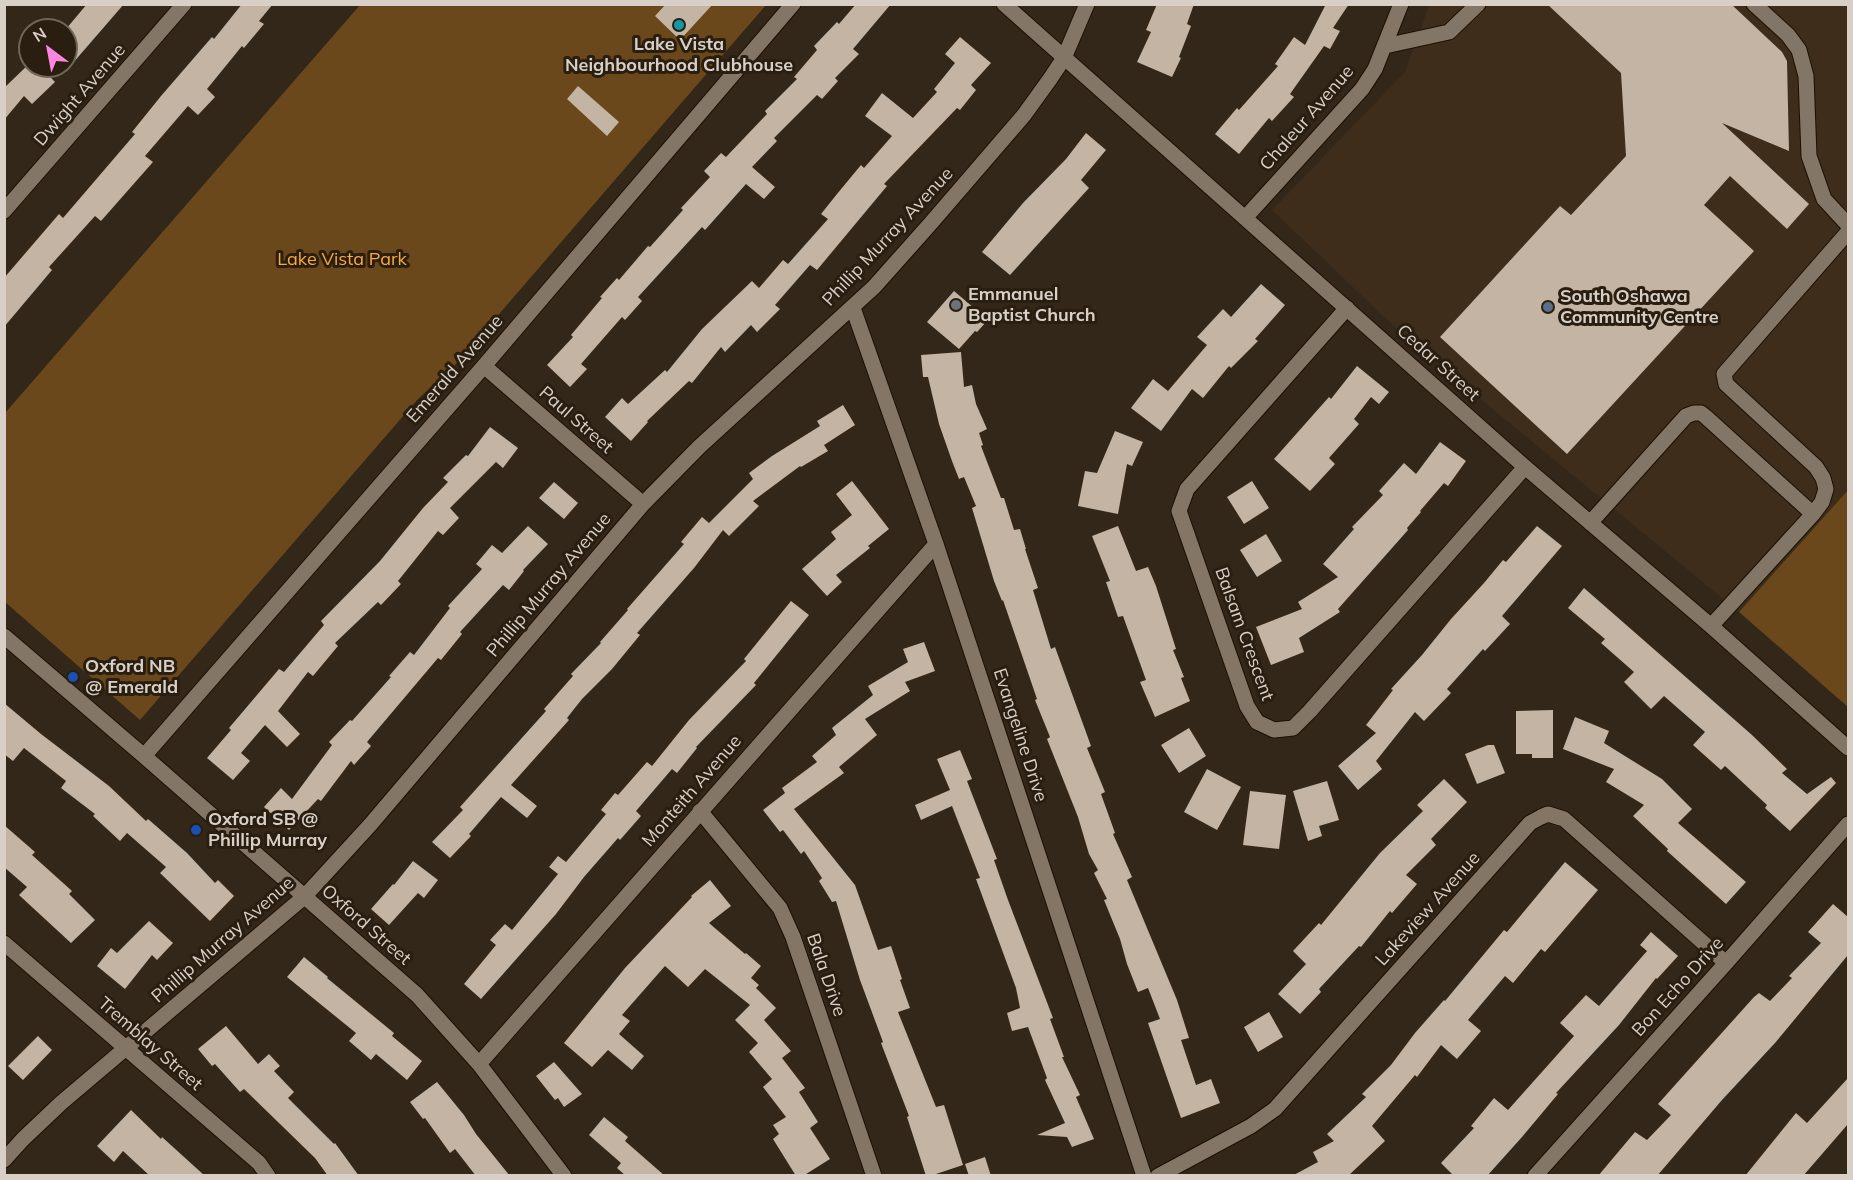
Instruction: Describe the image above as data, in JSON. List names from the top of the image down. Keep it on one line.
{"streets":{"street":["Dwight Avenue","Chaleur Avenue","Phillip Murray Avenue","Cedar Street","Emerald Avenue","Paul Street","Balsam Crescent","Evangeline Drive","Monteith Avenue","Lakeview Avenue","Oxford Street","Bala Drive","Bon Echo Drive","Tremblay Street"]},"crossings":[["Chaleur Avenue","Cedar Street"],["Phillip Murray Avenue","Cedar Street"],["Phillip Murray Avenue","Paul Street"],["Phillip Murray Avenue","Evangeline Drive"],["Phillip Murray Avenue","Oxford Street"],["Phillip Murray Avenue","Tremblay Street"],["Cedar Street","Balsam Crescent"],["Emerald Avenue","Paul Street"],["Emerald Avenue","Oxford Street"],["Evangeline Drive","Monteith Avenue"],["Monteith Avenue","Oxford Street"],["Monteith Avenue","Bala Drive"],["Lakeview Avenue","Bon Echo Drive"]],"parks":["Lake Vista Park"],"places":["Lake Vista Neighbourhood Clubhouse","Emmanuel Baptist Church","South Oshawa Community Centre","Oxford NB @ Emerald","Oxford SB @ Phillip Murray"],"north":"top left"}
